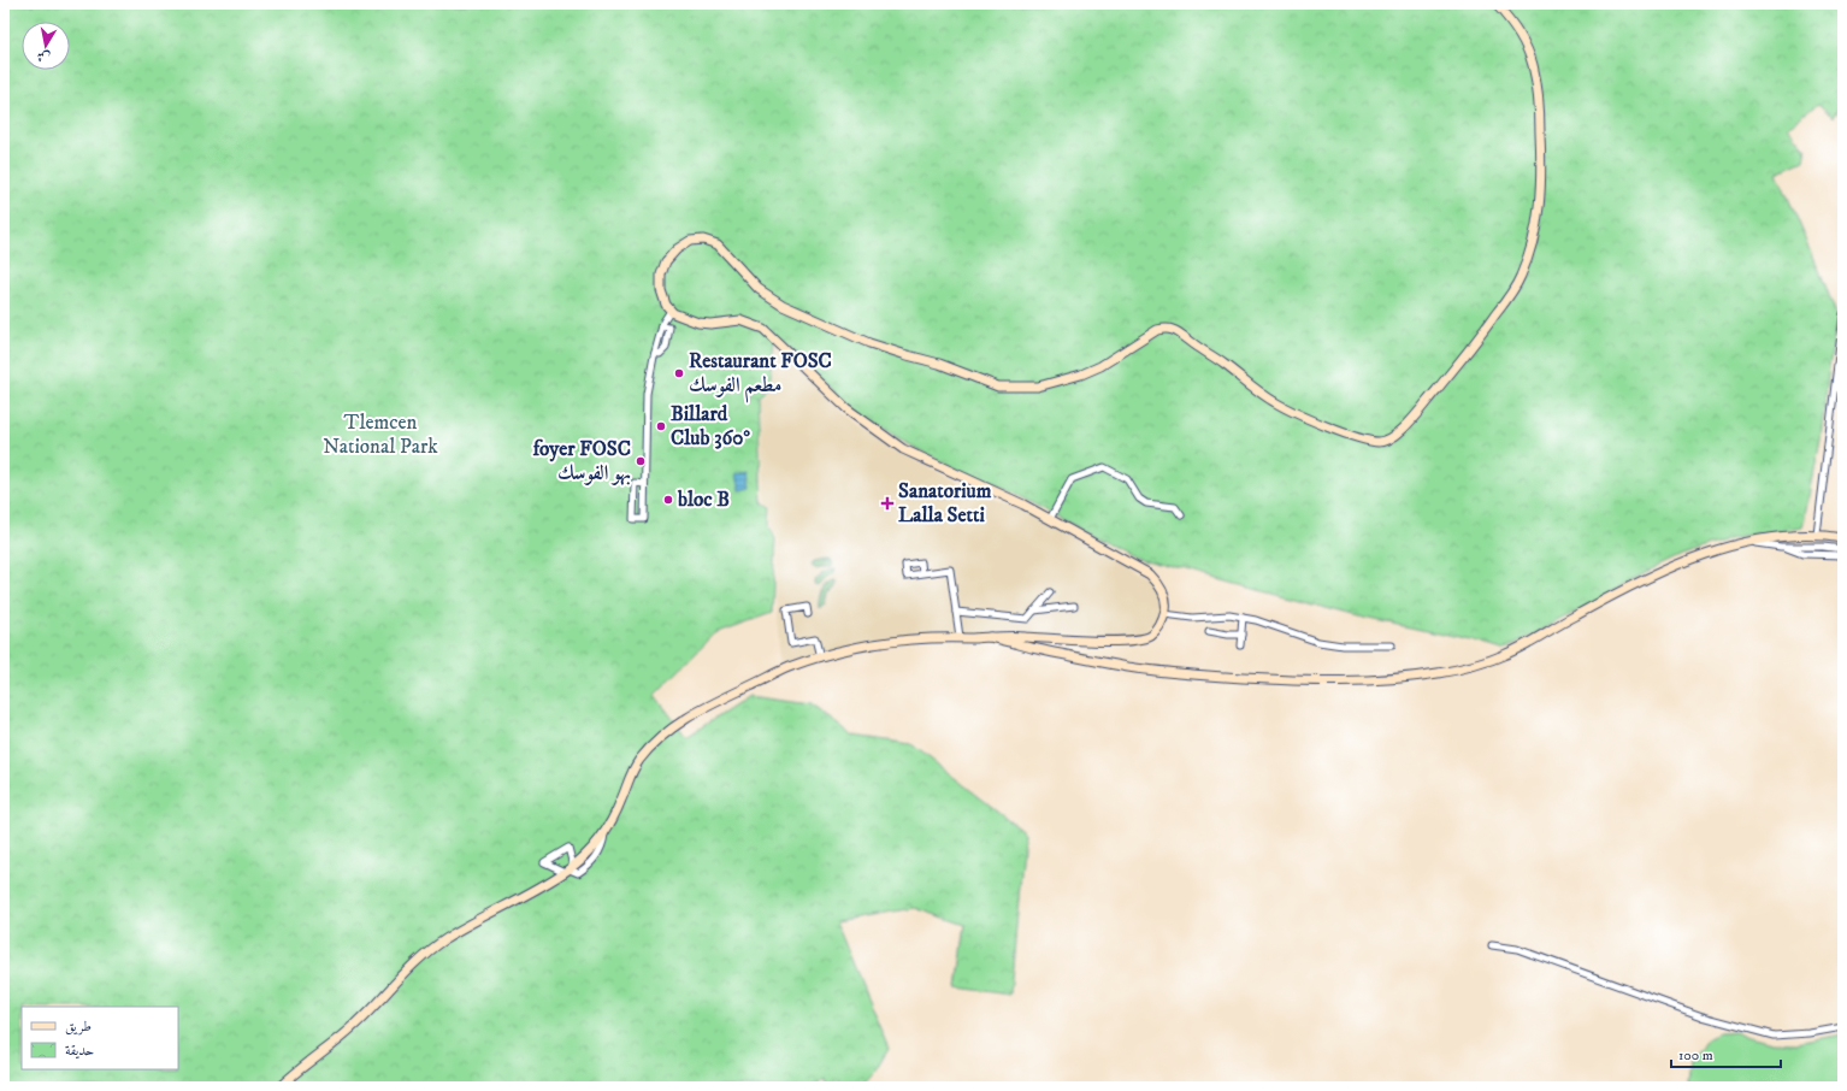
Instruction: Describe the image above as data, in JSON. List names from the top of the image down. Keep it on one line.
{"parks":["Tlemcen National Park"],"places":{"other":["Restaurant FOSC مطعم الفوسك","Billard Club 360°","foyer FOSC بهو الفوسك","bloc B"],"health":["Sanatorium Lalla Setti"]},"legend":["طريق","حديقة"],"scale_bar":"100 m","north":"bottom"}
